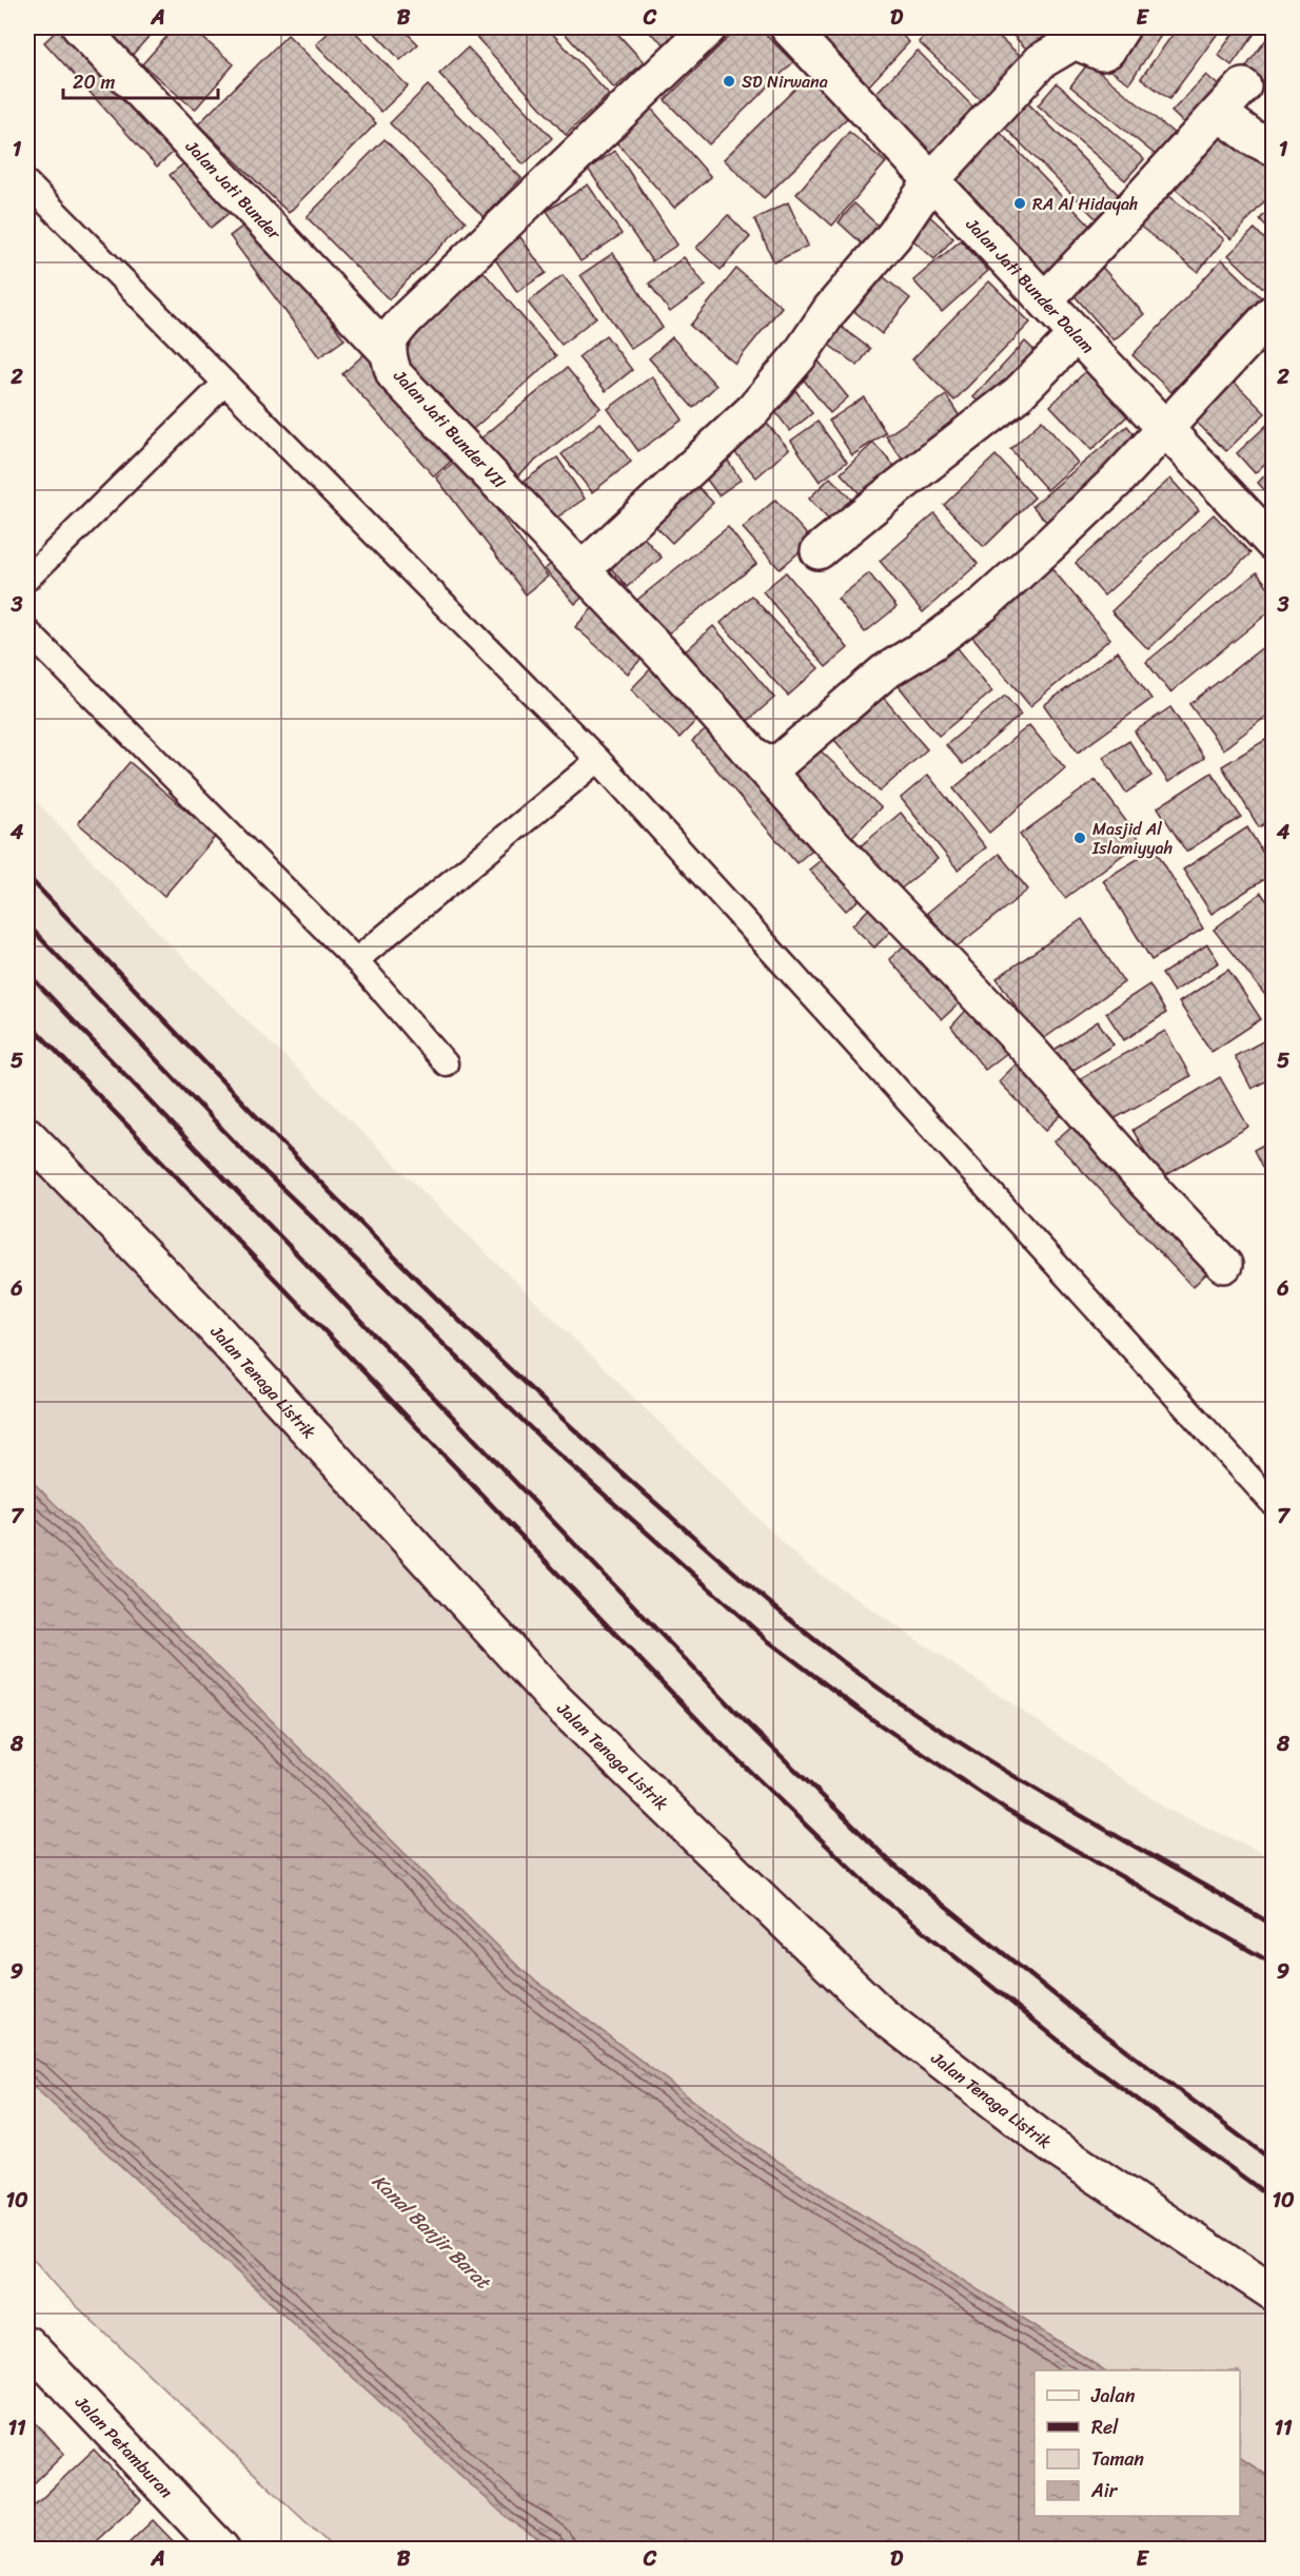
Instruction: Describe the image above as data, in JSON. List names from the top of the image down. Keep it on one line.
{"streets":{"street":["Jalan Jati Bunder","Jalan Jati Bunder Dalam","Jalan Jati Bunder VII","Jalan Tenaga Listrik","Jalan Petamburan"]},"crossings":[["Jalan Jati Bunder","Jalan Jati Bunder VII"]],"water":["Kanal Banjir Barat"],"places":["SD Nirwana","RA Al Hidayah","Masjid Al Islamiyyah"],"legend":["Jalan","Rel","Taman","Air"],"scale_bar":"20 m","grid":{"columns":["A","B","C","D","E"],"rows":["1","2","3","4","5","6","7","8","9","10","11"]}}
